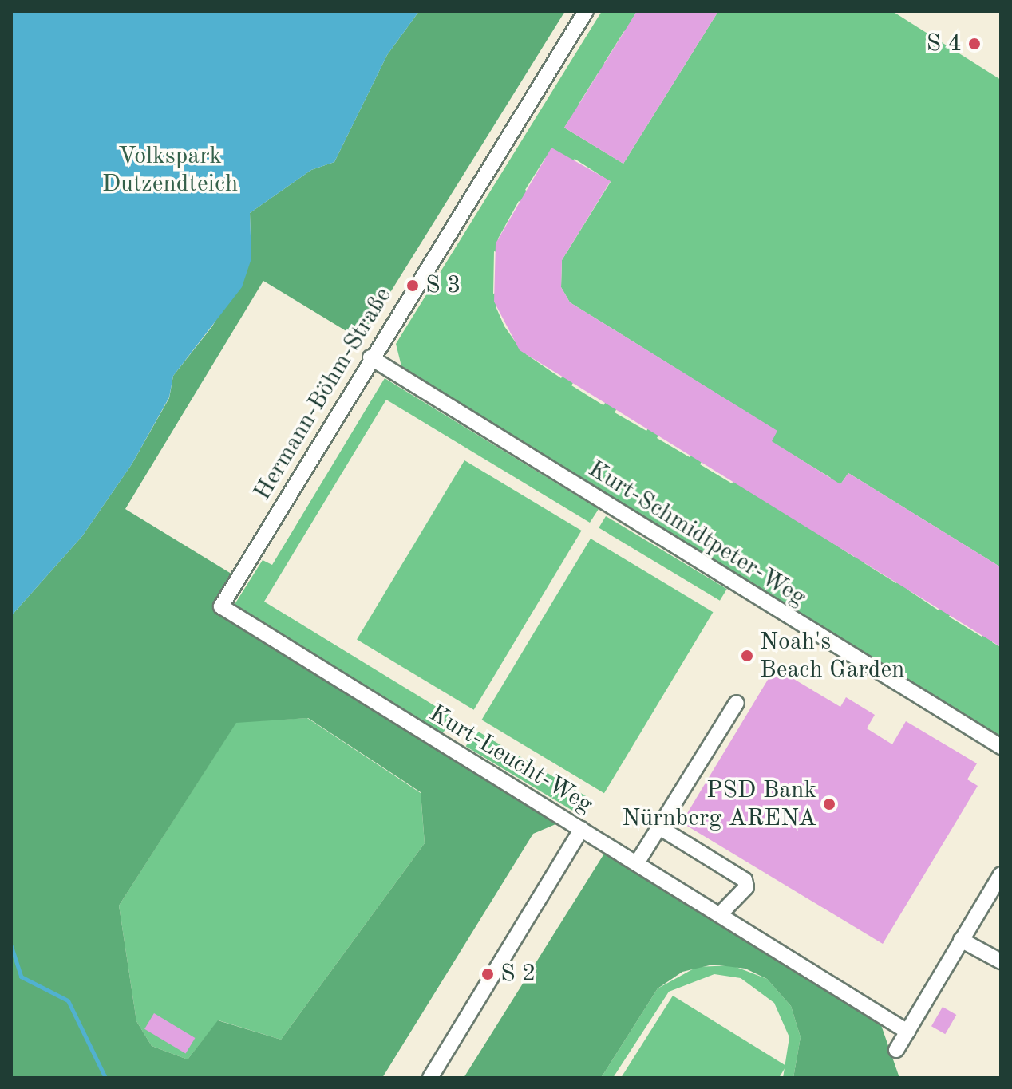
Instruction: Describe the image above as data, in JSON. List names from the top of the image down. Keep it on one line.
{"streets":{"street":["Hermann-Böhm-Straße","Kurt-Schmidtpeter-Weg","Kurt-Leucht-Weg"]},"crossings":[["Hermann-Böhm-Straße","Kurt-Schmidtpeter-Weg"],["Hermann-Böhm-Straße","Kurt-Leucht-Weg"]],"parks":["Volkspark Dutzendteich"],"places":["S 4","S 3","Noah's Beach Garden","PSD Bank Nürnberg ARENA","S 2"]}
